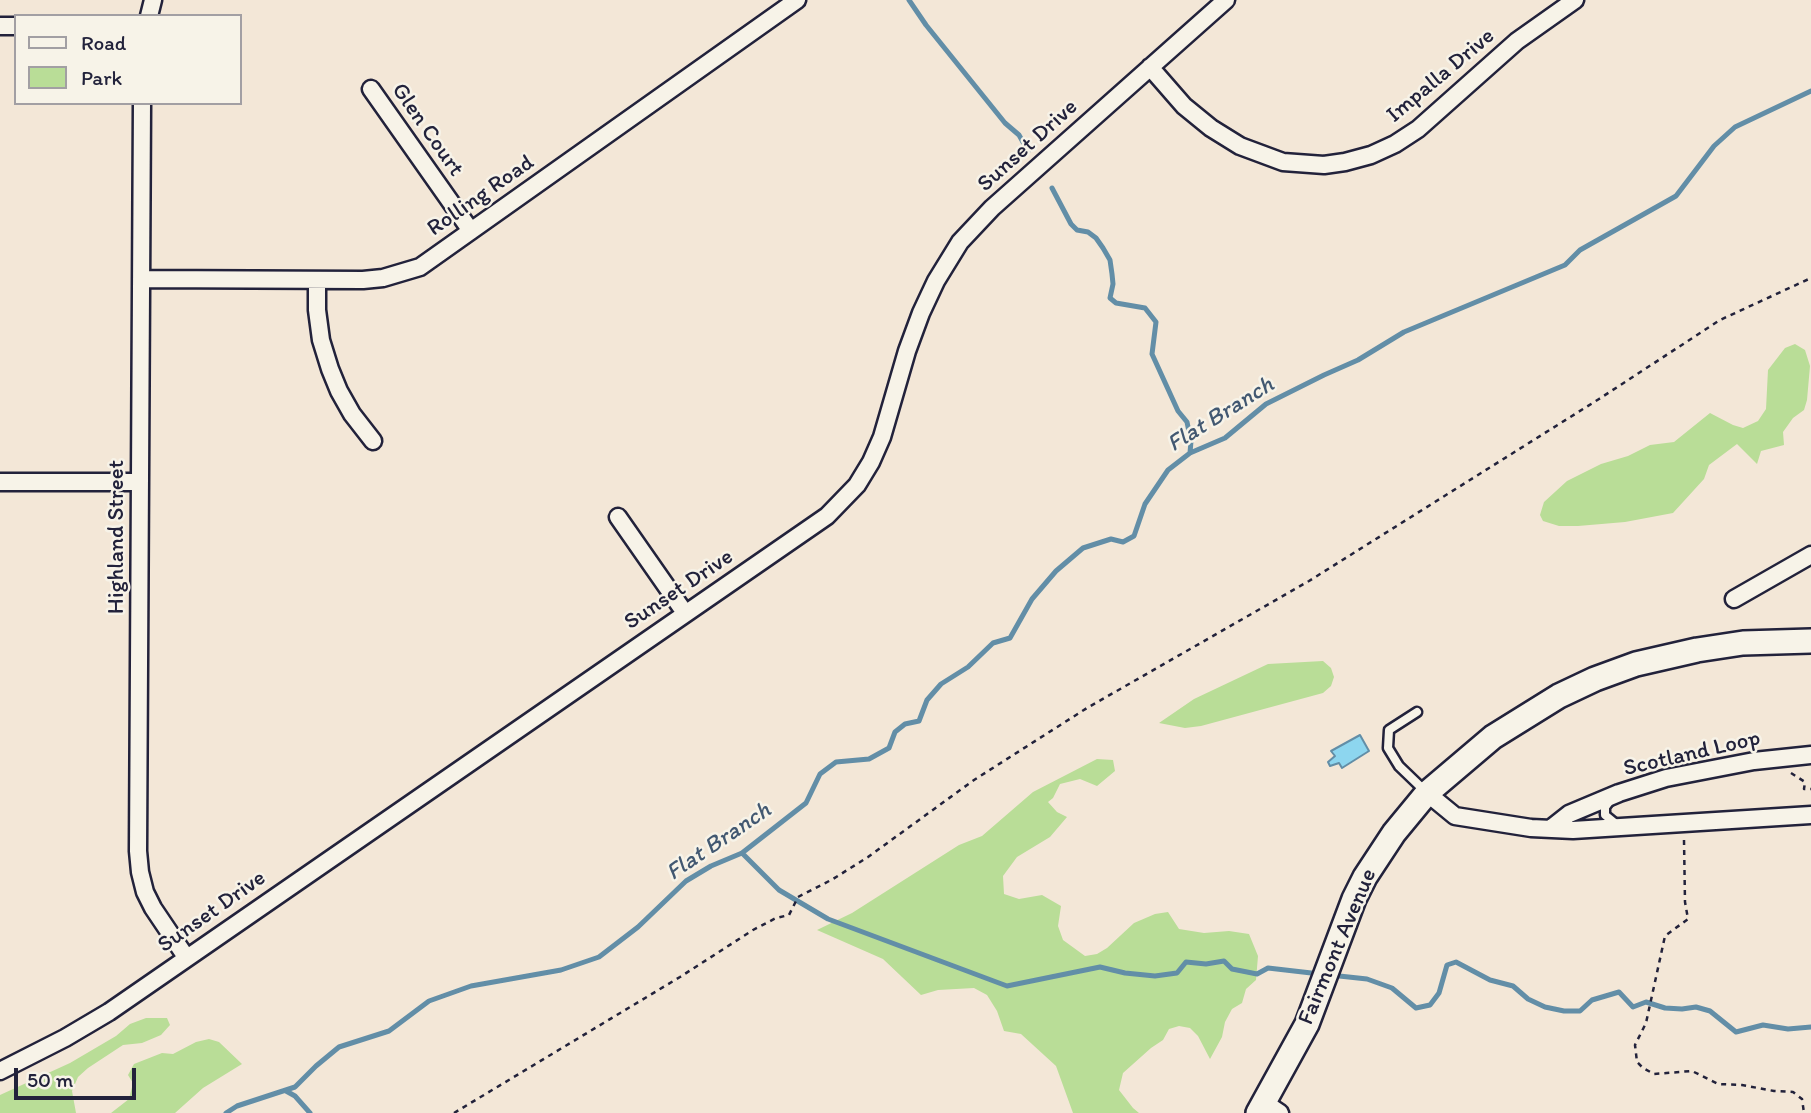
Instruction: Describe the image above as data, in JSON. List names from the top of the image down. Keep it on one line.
{"streets":{"street":["Impalla Drive","Glen Court","Sunset Drive","Rolling Road","Highland Street","Scotland Loop","Fairmont Avenue"]},"crossings":[["Impalla Drive","Sunset Drive"],["Glen Court","Rolling Road"],["Sunset Drive","Highland Street"],["Rolling Road","Highland Street"]],"water":["Flat Branch"],"legend":["Road","Park"],"scale_bar":"50 m"}
